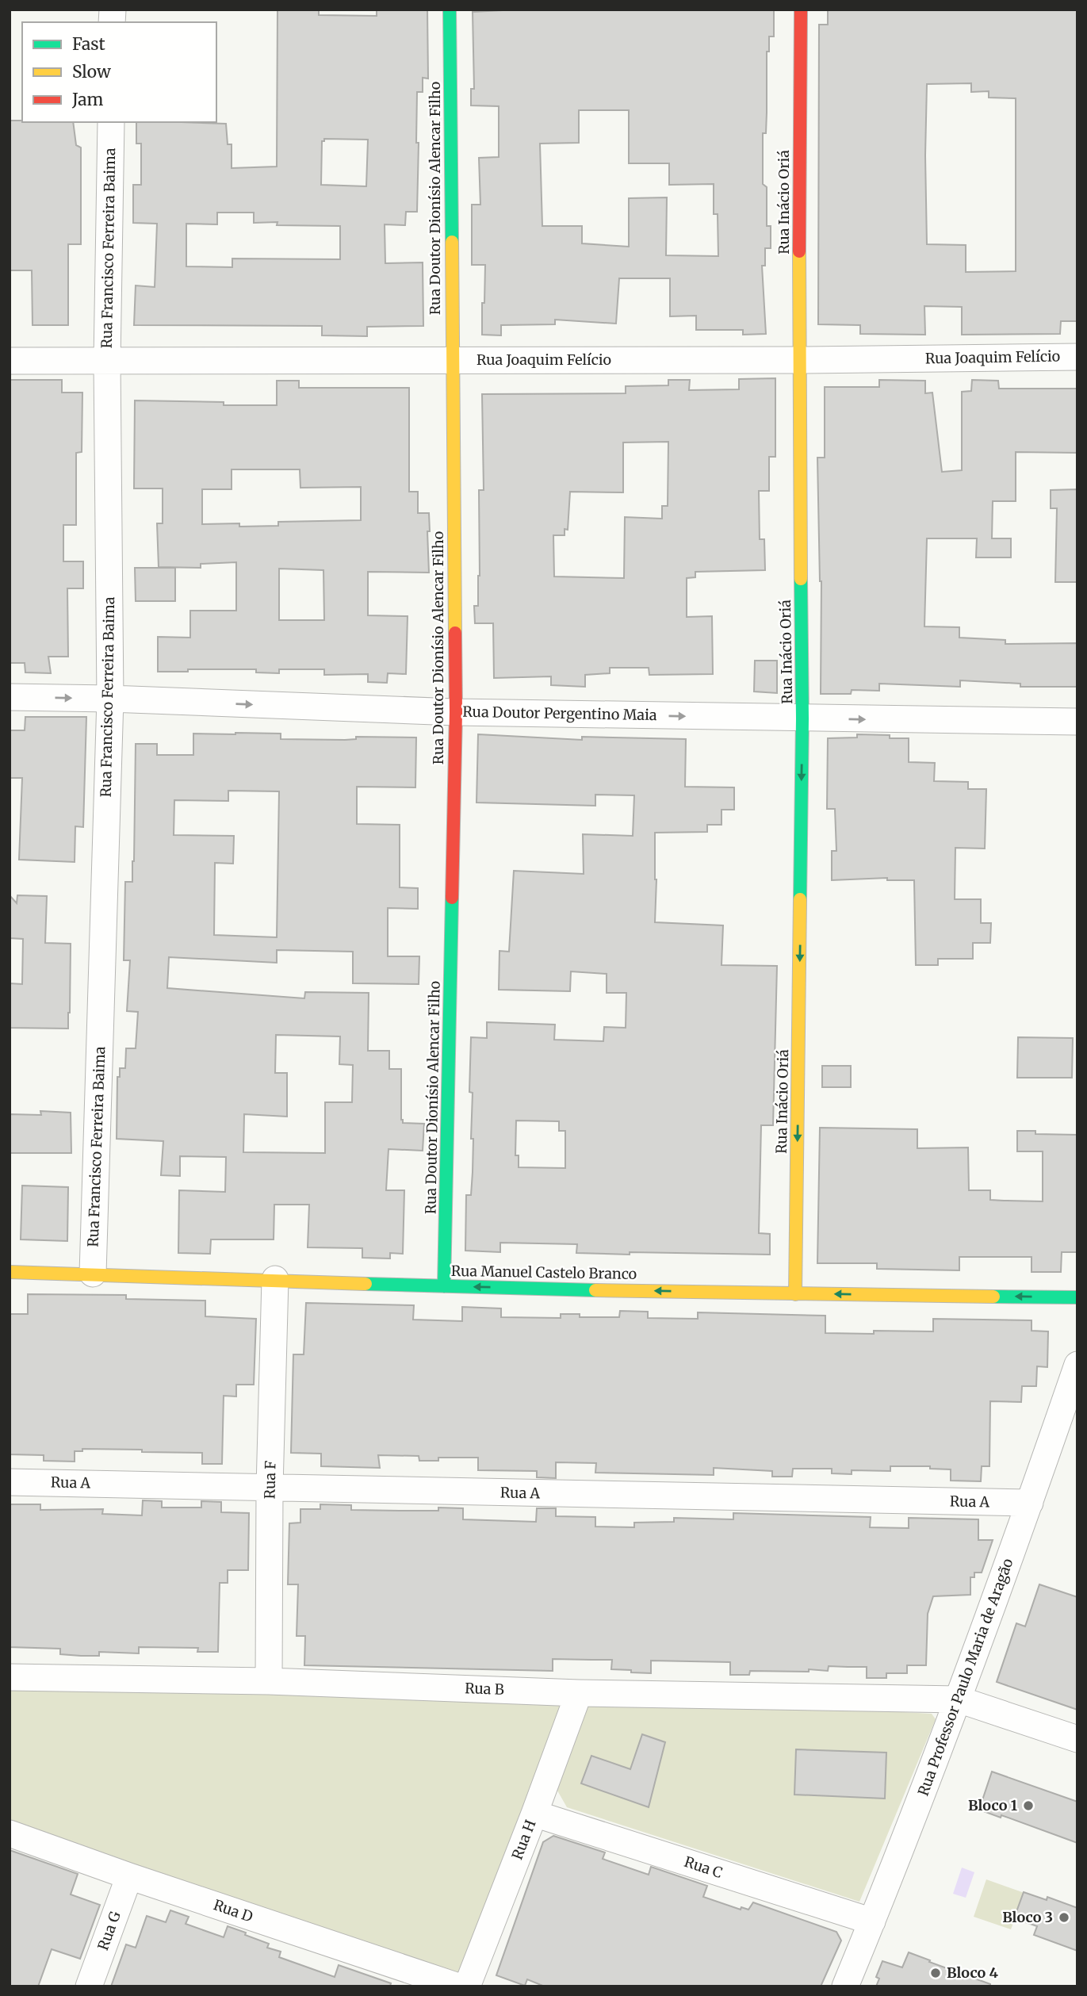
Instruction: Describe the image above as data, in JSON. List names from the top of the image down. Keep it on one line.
{"streets":{"street":["Rua Doutor Dionísio Alencar Filho","Rua Inácio Oriá","Rua Francisco Ferreira Baima","Rua Joaquim Felício","Rua Doutor Pergentino Maia","Rua Manuel Castelo Branco","Rua F","Rua A","Rua Professor Paulo Maria de Aragão","Rua B","Rua H","Rua C","Rua D","Rua G"]},"crossings":[["Rua Doutor Dionísio Alencar Filho","Rua Joaquim Felício"],["Rua Doutor Dionísio Alencar Filho","Rua Doutor Pergentino Maia"],["Rua Doutor Dionísio Alencar Filho","Rua Manuel Castelo Branco"],["Rua Inácio Oriá","Rua Joaquim Felício"],["Rua Inácio Oriá","Rua Doutor Pergentino Maia"],["Rua Inácio Oriá","Rua Manuel Castelo Branco"],["Rua Francisco Ferreira Baima","Rua Joaquim Felício"],["Rua Francisco Ferreira Baima","Rua Doutor Pergentino Maia"],["Rua Francisco Ferreira Baima","Rua Manuel Castelo Branco"],["Rua Manuel Castelo Branco","Rua F"],["Rua F","Rua A"],["Rua F","Rua B"],["Rua A","Rua Professor Paulo Maria de Aragão"],["Rua Professor Paulo Maria de Aragão","Rua B"],["Rua Professor Paulo Maria de Aragão","Rua C"],["Rua B","Rua H"],["Rua H","Rua C"],["Rua D","Rua G"]],"one_way":["Rua Inácio Oriá","Rua Doutor Pergentino Maia","Rua Manuel Castelo Branco"],"places":["Bloco 1","Bloco 3","Bloco 4"],"legend":["Fast","Slow","Jam"]}
